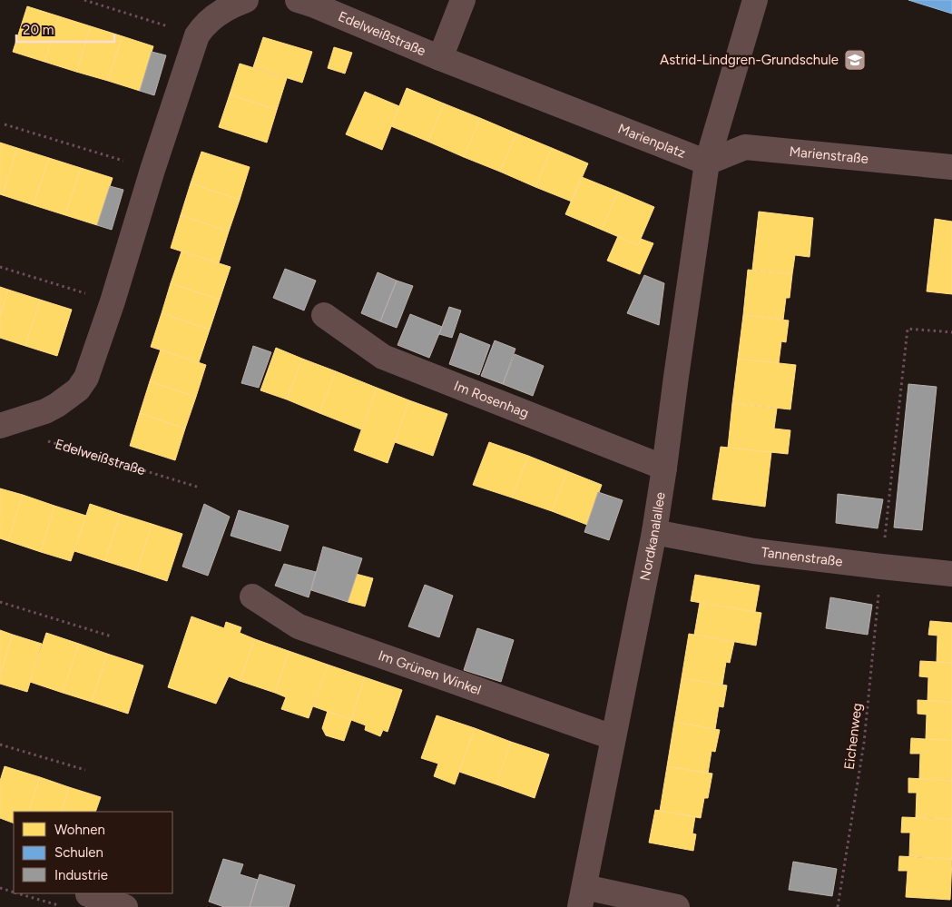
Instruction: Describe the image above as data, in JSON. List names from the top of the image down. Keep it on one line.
{"streets":{"street":["Edelweißstraße","Marienplatz","Marienstraße","Im Rosenhag","Nordkanalallee","Tannenstraße","Im Grünen Winkel"],"path":["Eichenweg"]},"crossings":[["Edelweißstraße","Marienplatz"],["Marienplatz","Marienstraße"],["Marienplatz","Nordkanalallee"],["Marienstraße","Nordkanalallee"],["Im Rosenhag","Nordkanalallee"],["Nordkanalallee","Tannenstraße"],["Nordkanalallee","Im Grünen Winkel"],["Tannenstraße","Eichenweg"]],"places":{"school or university":["Astrid-Lindgren-Grundschule"]},"legend":["Wohnen","Schulen","Industrie"],"scale_bar":"20 m"}
